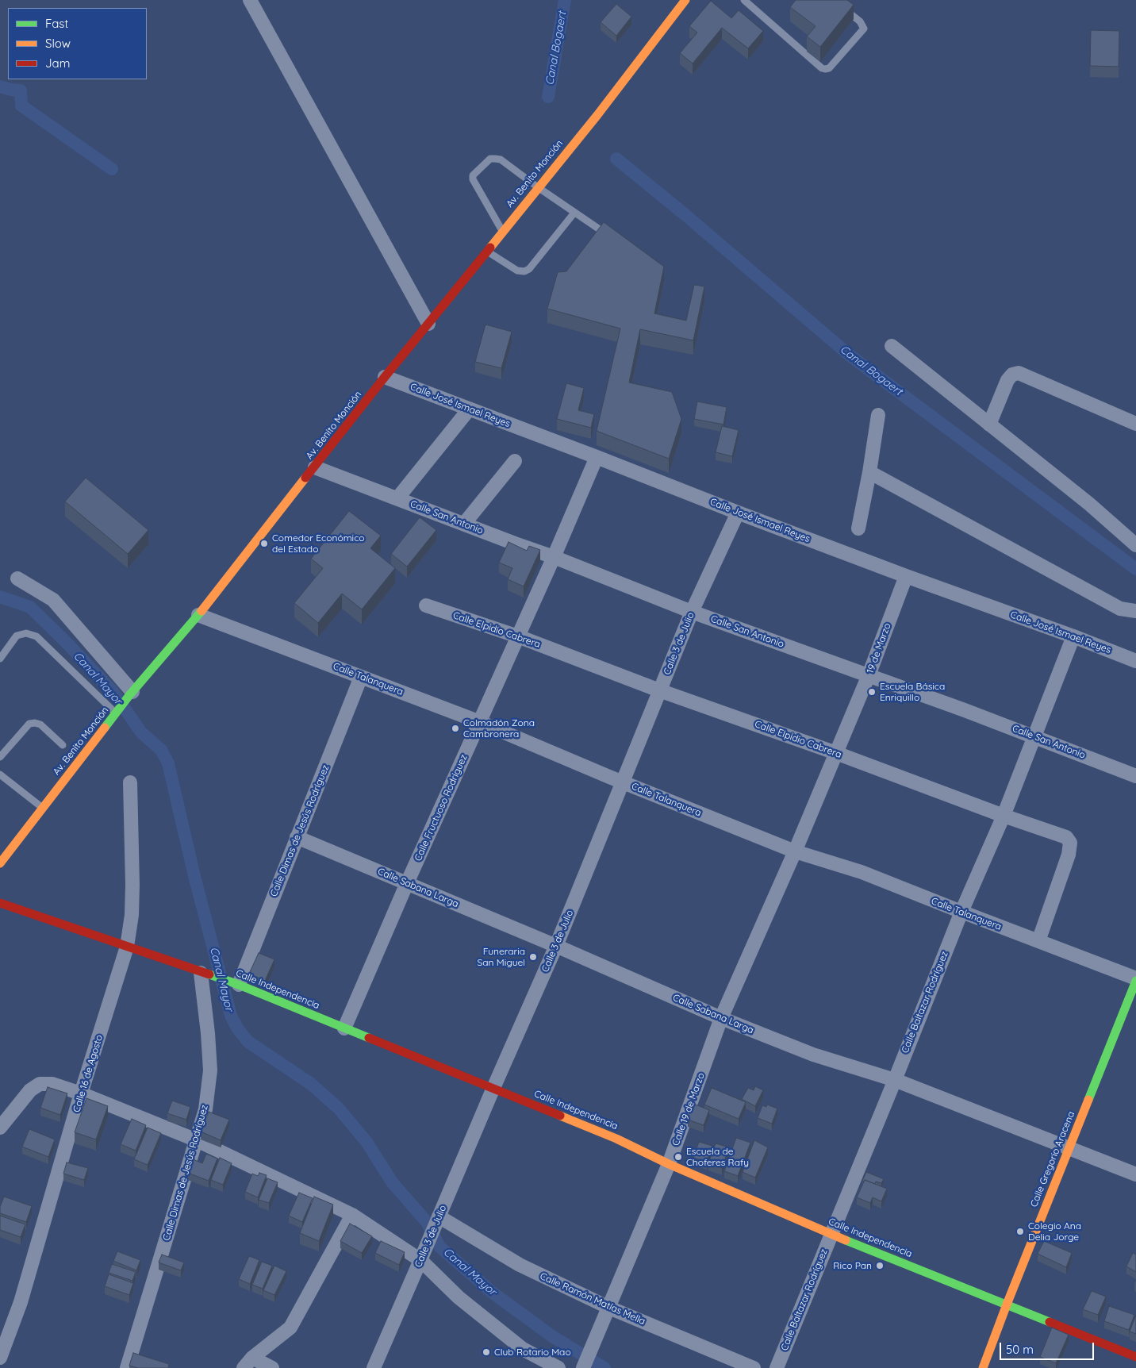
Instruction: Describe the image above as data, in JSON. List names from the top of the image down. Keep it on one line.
{"streets":{"street":["Av. Benito Monción","Calle José Ismael Reyes","Calle San Antonio","Calle Elpidio Cabrera","Calle 3 de Julio","19 de Marzo","Calle Talanquera","Calle Fructuoso Rodríguez","Calle Dimas de Jesús Rodríguez","Calle Sabana Larga","Calle Independencia","Calle Baltazar Rodríguez","Calle 16 de Agosto","Calle 19 de Marzo","Calle Gregorio Aracena","Calle Ramón Matías Mella"]},"crossings":[["Av. Benito Monción","Calle José Ismael Reyes"],["Av. Benito Monción","Calle San Antonio"],["Av. Benito Monción","Calle Talanquera"],["Calle José Ismael Reyes","Calle 3 de Julio"],["Calle José Ismael Reyes","19 de Marzo"],["Calle José Ismael Reyes","Calle Fructuoso Rodríguez"],["Calle José Ismael Reyes","Calle Baltazar Rodríguez"],["Calle San Antonio","Calle 3 de Julio"],["Calle San Antonio","19 de Marzo"],["Calle San Antonio","Calle Fructuoso Rodríguez"],["Calle San Antonio","Calle Baltazar Rodríguez"],["Calle Elpidio Cabrera","Calle 3 de Julio"],["Calle Elpidio Cabrera","19 de Marzo"],["Calle Elpidio Cabrera","Calle Talanquera"],["Calle Elpidio Cabrera","Calle Fructuoso Rodríguez"],["Calle Elpidio Cabrera","Calle Baltazar Rodríguez"],["Calle 3 de Julio","Calle Talanquera"],["Calle 3 de Julio","Calle Sabana Larga"],["Calle 3 de Julio","Calle Independencia"],["Calle 3 de Julio","Calle Ramón Matías Mella"],["19 de Marzo","Calle Talanquera"],["19 de Marzo","Calle 19 de Marzo"],["Calle Talanquera","Calle Fructuoso Rodríguez"],["Calle Talanquera","Calle Dimas de Jesús Rodríguez"],["Calle Talanquera","Calle Baltazar Rodríguez"],["Calle Talanquera","Calle 19 de Marzo"],["Calle Talanquera","Calle Gregorio Aracena"],["Calle Fructuoso Rodríguez","Calle Sabana Larga"],["Calle Fructuoso Rodríguez","Calle Independencia"],["Calle Dimas de Jesús Rodríguez","Calle Sabana Larga"],["Calle Dimas de Jesús Rodríguez","Calle Independencia"],["Calle Sabana Larga","Calle Baltazar Rodríguez"],["Calle Sabana Larga","Calle 19 de Marzo"],["Calle Sabana Larga","Calle Gregorio Aracena"],["Calle Independencia","Calle Baltazar Rodríguez"],["Calle Independencia","Calle 16 de Agosto"],["Calle Independencia","Calle 19 de Marzo"],["Calle Independencia","Calle Gregorio Aracena"],["Calle 19 de Marzo","Calle Ramón Matías Mella"]],"water":["Canal Bogaert","Canal Mayor"],"places":["Comedor Económico del Estado","Escuela Básica Enriquillo","Colmadón Zona Cambronera","Funeraria San Miguel","Escuela de Choferes Rafy","Colegio Ana Delia Jorge","Rico Pan","Club Rotario Mao"],"legend":["Fast","Slow","Jam"],"scale_bar":"50 m"}
